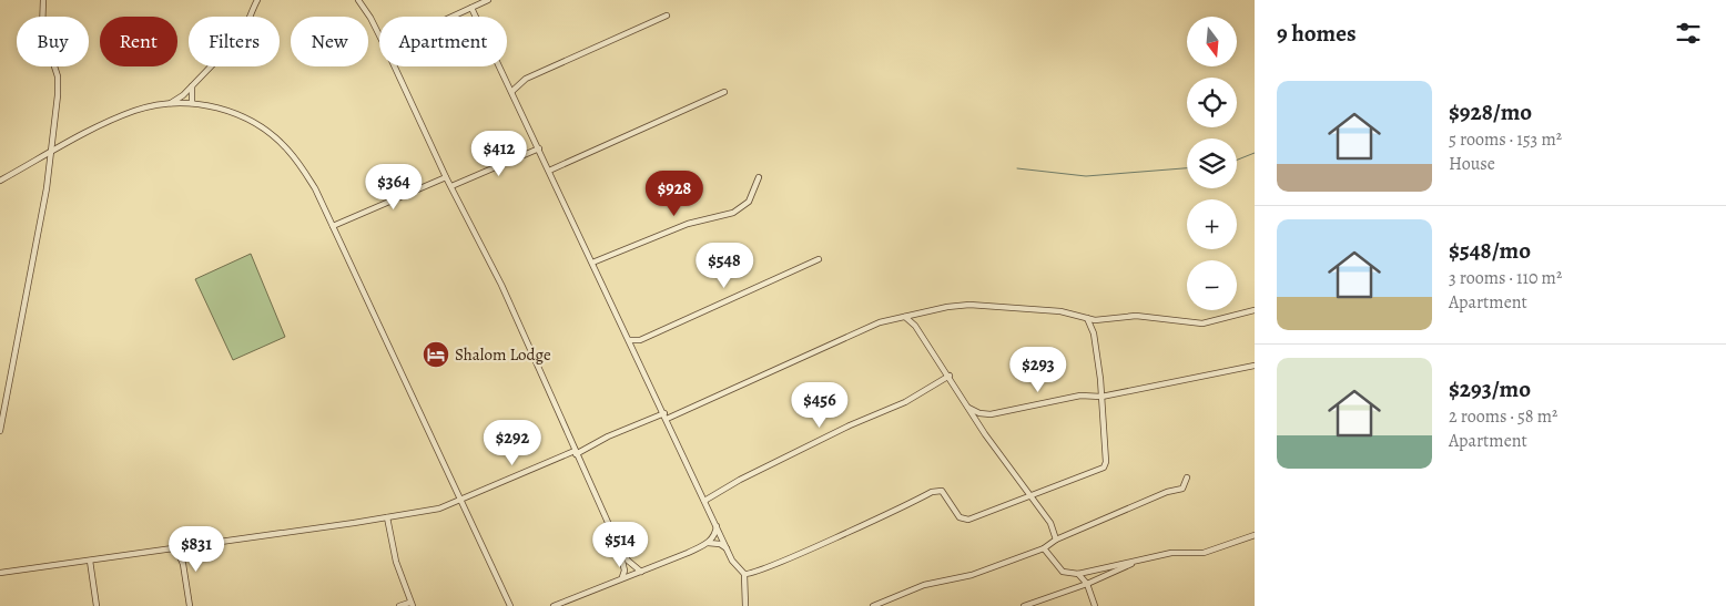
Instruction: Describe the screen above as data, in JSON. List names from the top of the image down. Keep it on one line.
{"places":{"hotel":["Shalom Lodge"]},"north":"bottom","page":{"heading":"9 homes","map_buttons":["+","−"],"chip":["Buy","Rent","Filters","New","Apartment"],"list":[{"name":"$928/mo","note":"5 rooms · 153 m² · House"},{"name":"$548/mo","note":"3 rooms · 110 m² · Apartment"},{"name":"$293/mo","note":"2 rooms · 58 m² · Apartment"}],"price":["$412","$364","$928","$548","$293","$456","$292","$514","$831"]}}
